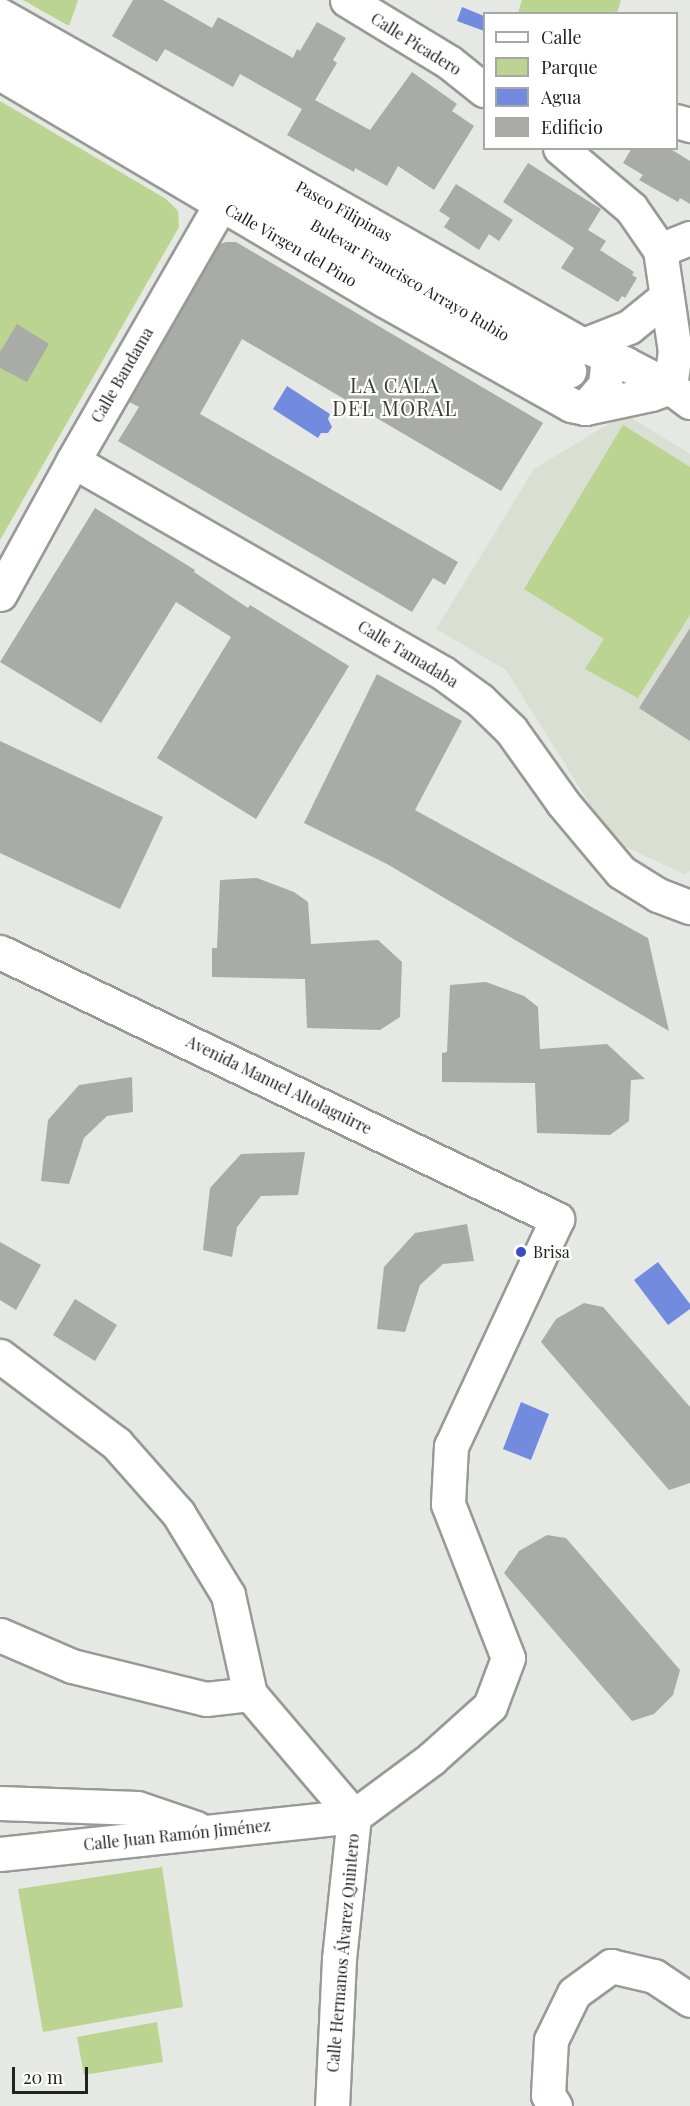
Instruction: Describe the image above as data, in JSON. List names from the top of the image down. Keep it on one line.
{"streets":{"street":["Calle Picadero","Paseo Filipinas","Calle Virgen del Pino","Bulevar Francisco Arrayo Rubio","Calle Bandama","Calle Tamadaba","Avenida Manuel Altolaguirre","Calle Juan Ramón Jiménez","Calle Hermanos Álvarez Quintero"]},"crossings":[["Paseo Filipinas","Bulevar Francisco Arrayo Rubio"],["Paseo Filipinas","Calle Bandama"],["Calle Virgen del Pino","Calle Bandama"],["Calle Bandama","Calle Tamadaba"],["Avenida Manuel Altolaguirre","Calle Hermanos Álvarez Quintero"],["Calle Juan Ramón Jiménez","Calle Hermanos Álvarez Quintero"]],"districts":["LA CALA DEL MORAL"],"places":["Brisa"],"legend":["Calle","Parque","Agua","Edificio"],"scale_bar":"20 m"}
